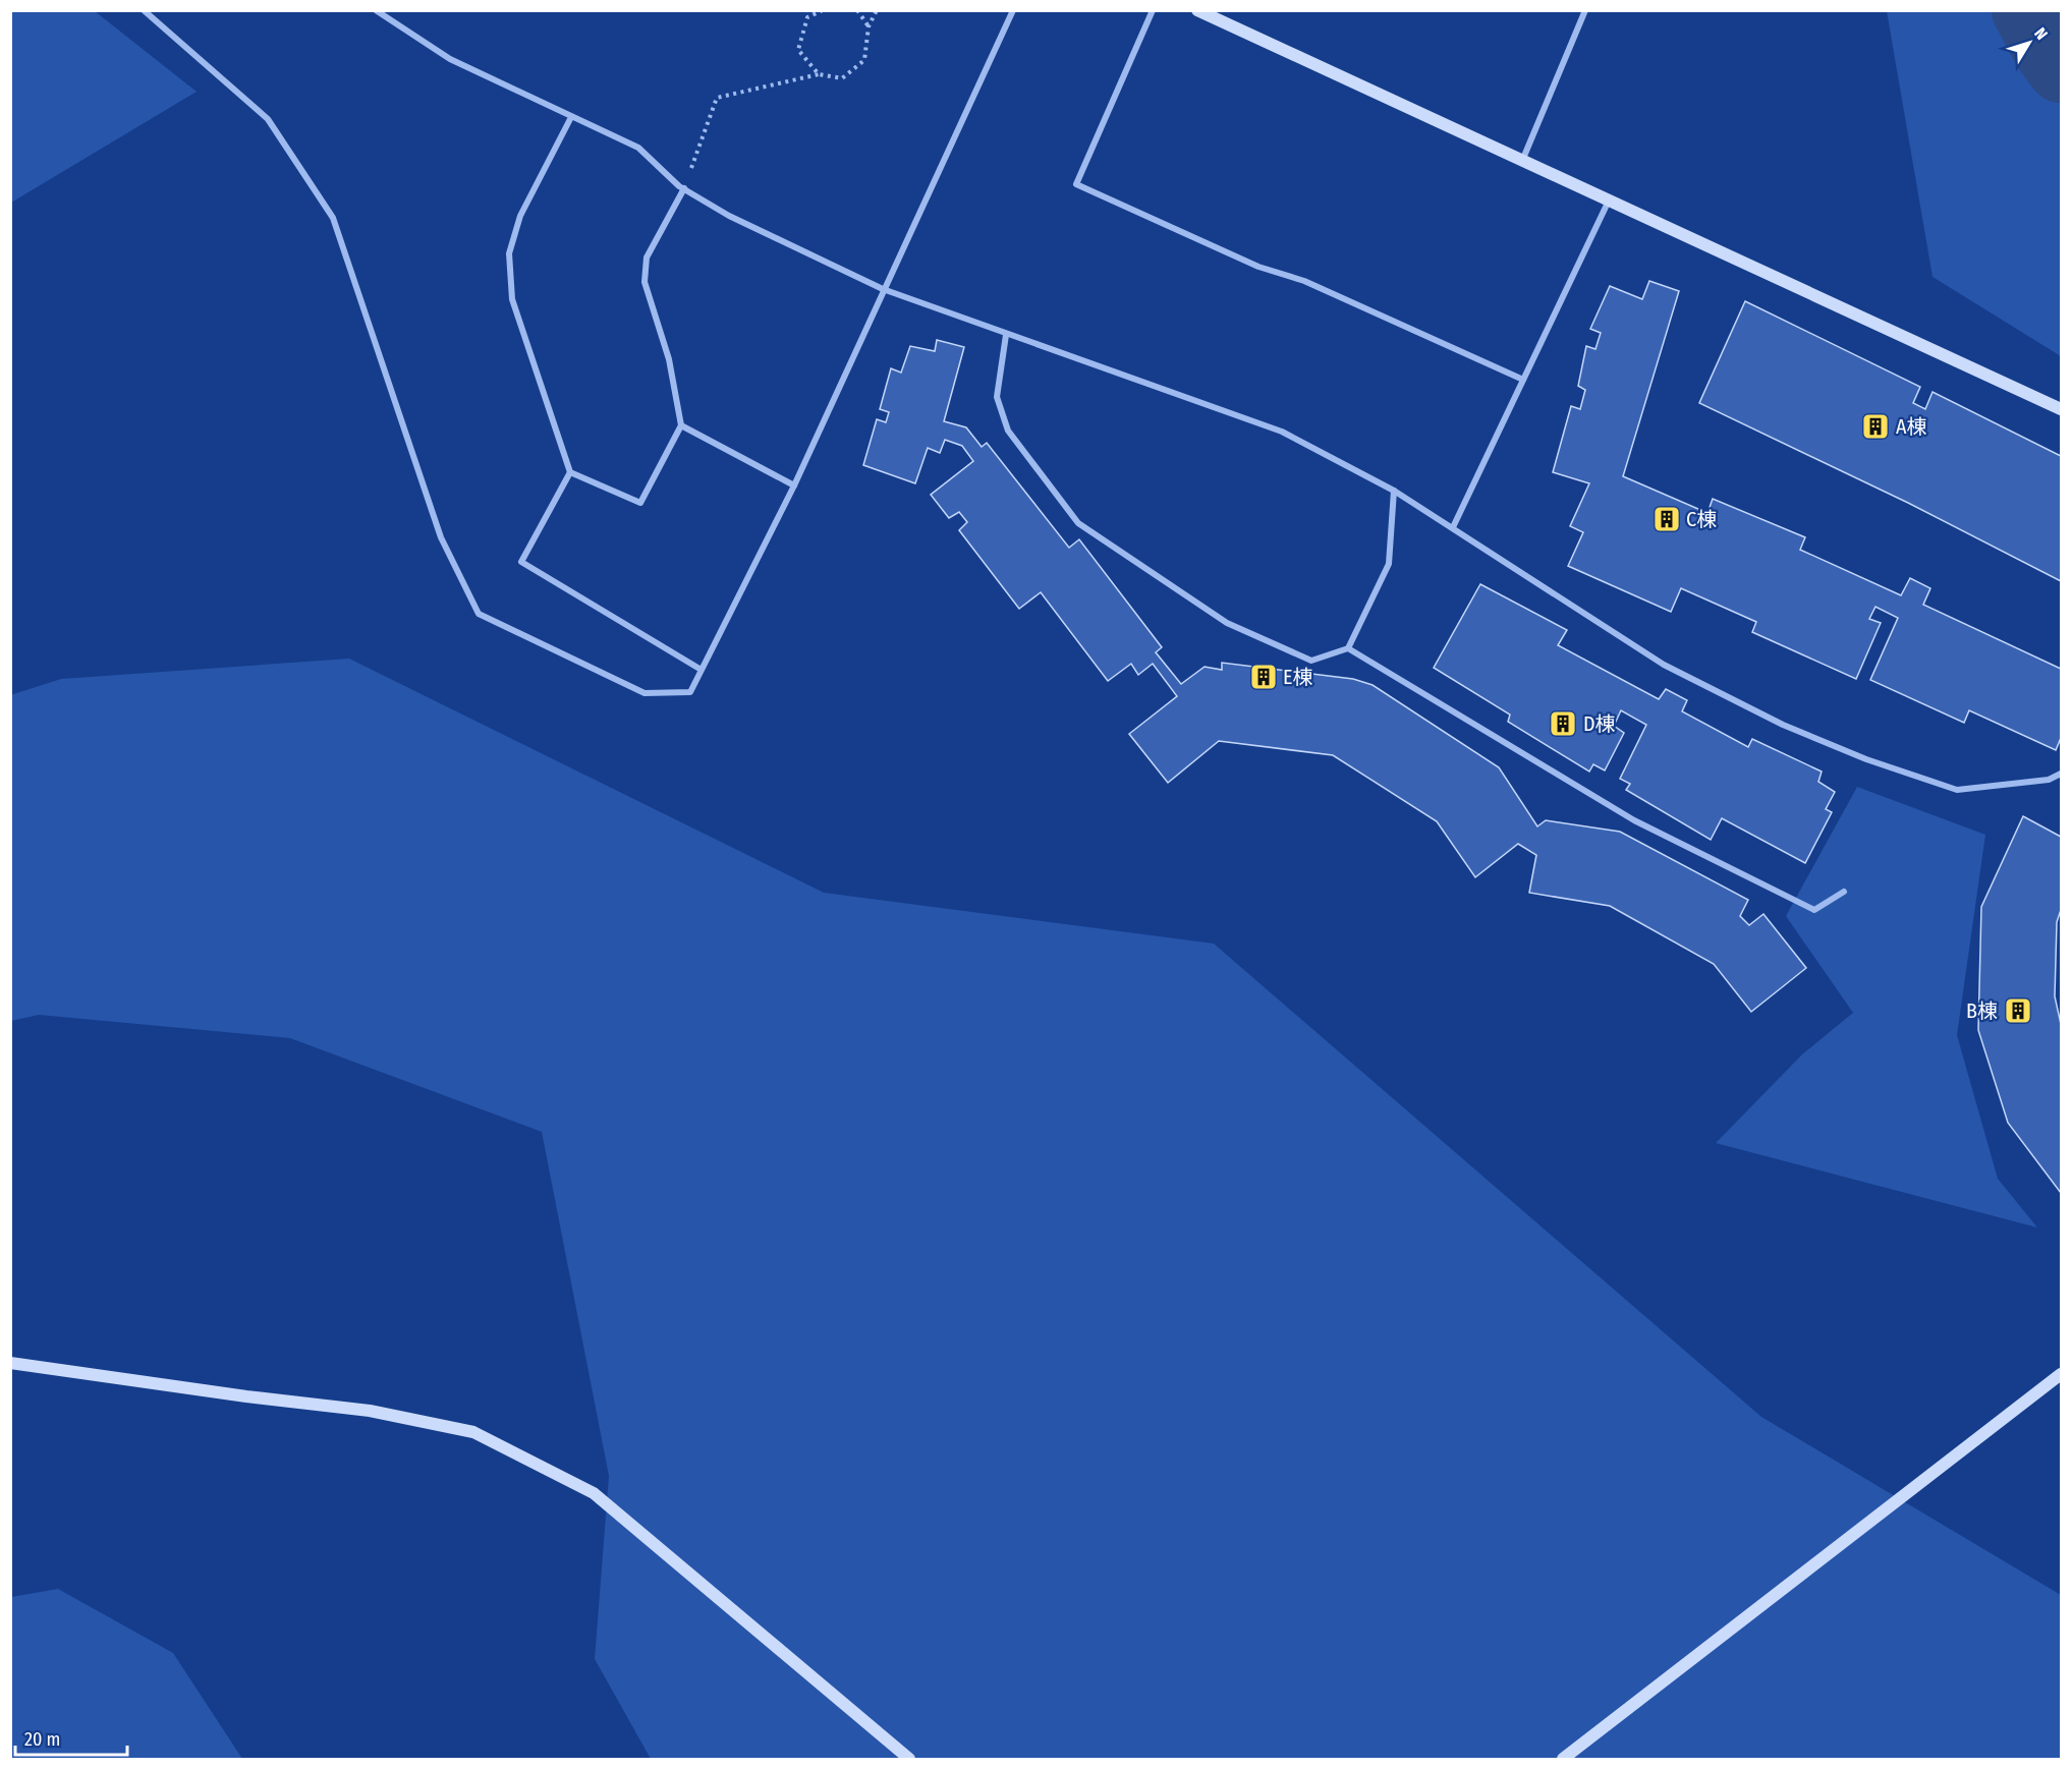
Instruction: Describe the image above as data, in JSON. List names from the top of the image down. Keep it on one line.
{"places":{"building":["A棟","C棟","E棟","D棟","B棟"]},"scale_bar":"20 m","north":"top right"}
